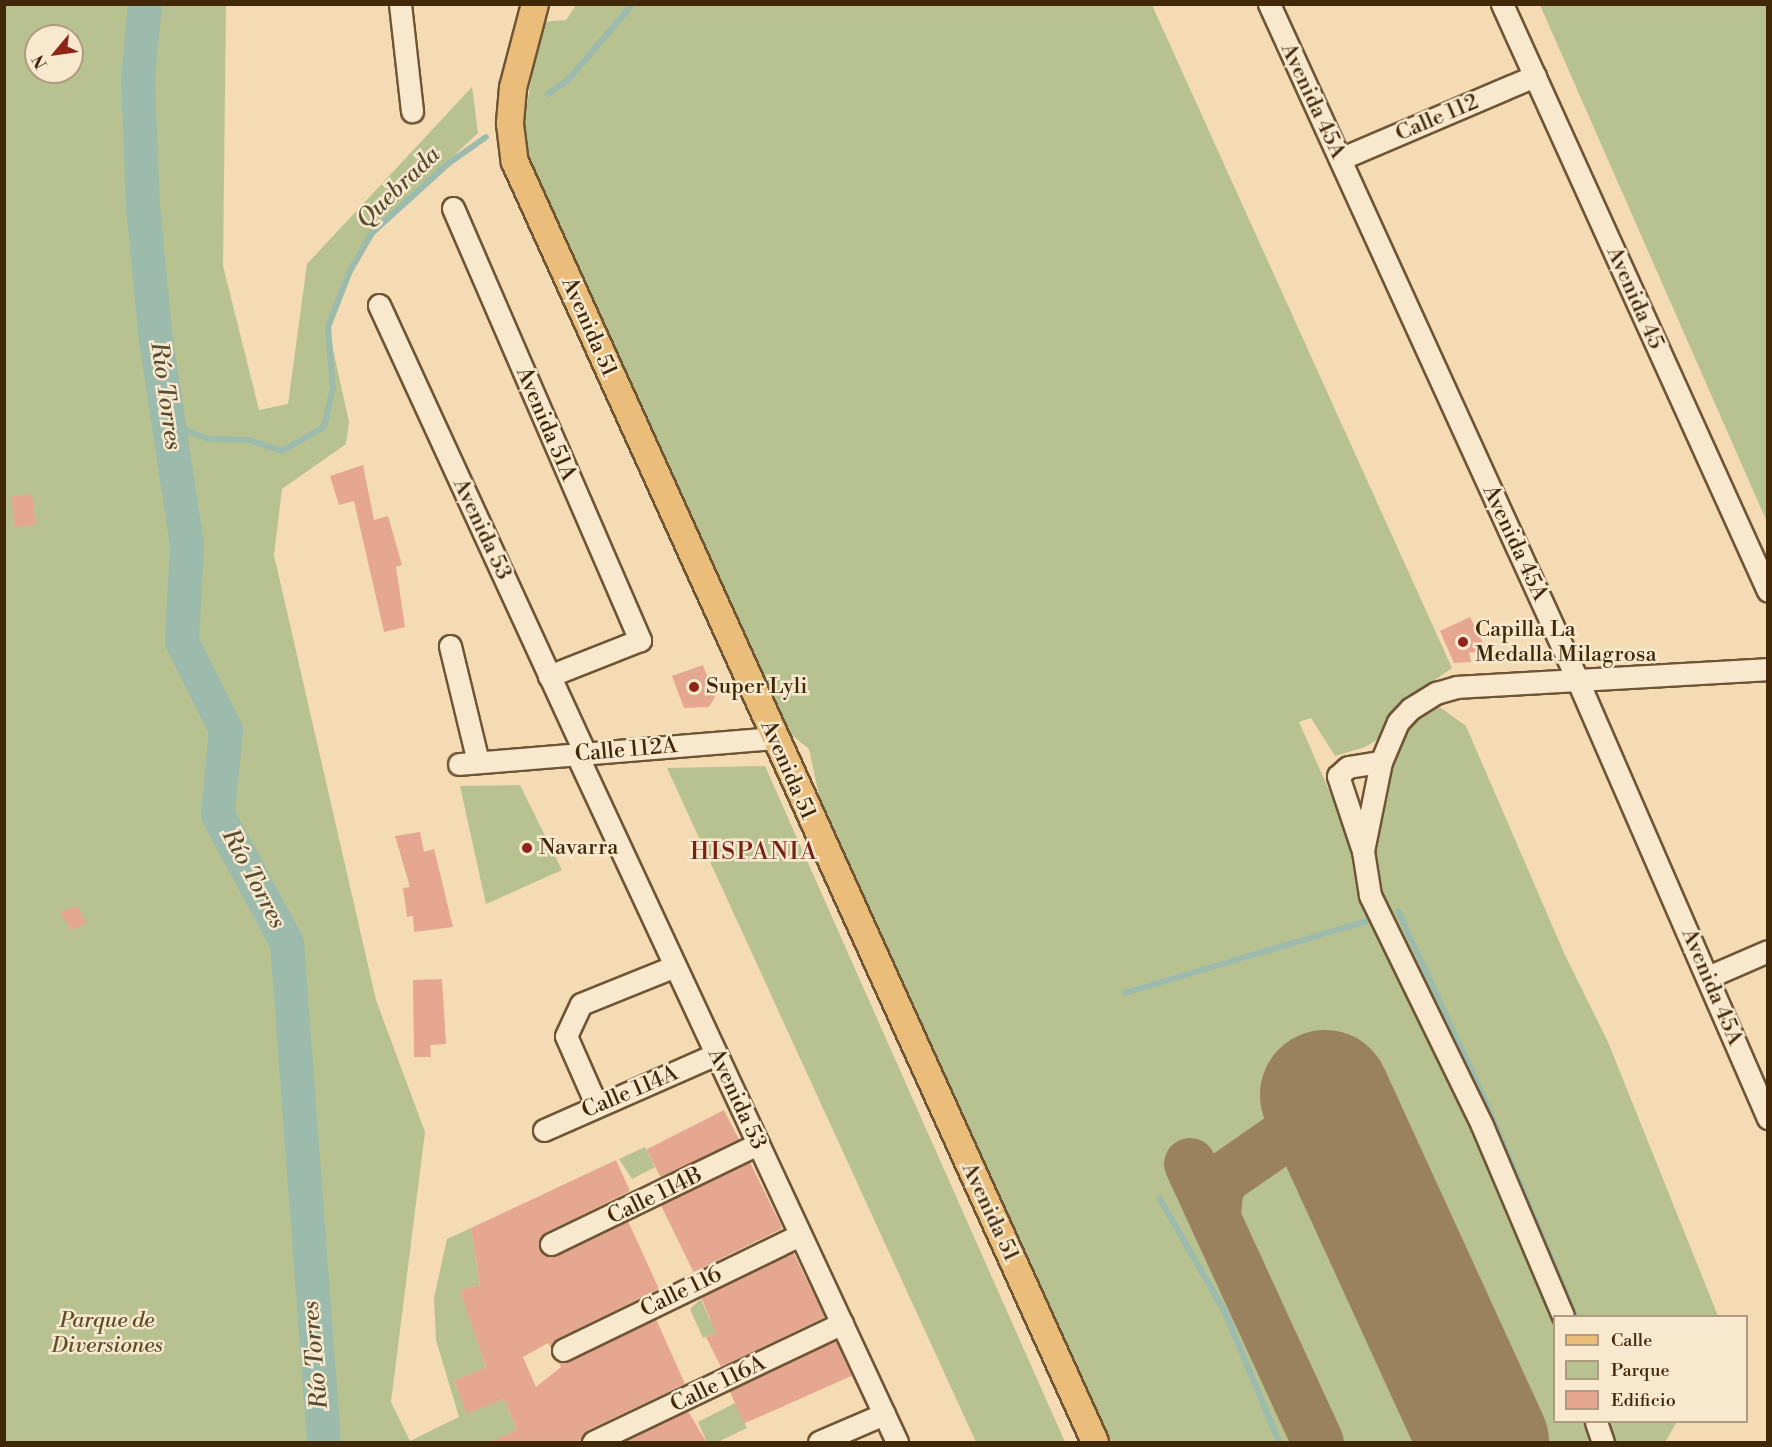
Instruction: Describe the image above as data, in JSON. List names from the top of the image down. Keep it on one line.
{"streets":{"main road":["Avenida 51"],"street":["Avenida 45A","Calle 112","Avenida 45","Avenida 51A","Avenida 53","Calle 112A","Calle 114A","Calle 114B","Calle 116","Calle 116A"]},"crossings":[["Avenida 45A","Calle 112"],["Calle 112","Avenida 45"],["Avenida 51","Calle 112A"],["Avenida 51A","Avenida 53"],["Avenida 53","Calle 112A"],["Avenida 53","Calle 114A"],["Avenida 53","Calle 114B"],["Avenida 53","Calle 116"],["Avenida 53","Calle 116A"]],"districts":["HISPANIA"],"water":["Quebrada","Río Torres"],"parks":["Parque de Diversiones"],"places":["Capilla La Medalla Milagrosa","Super Lyli","Navarra"],"legend":["Calle","Parque","Edificio"],"north":"bottom left"}
